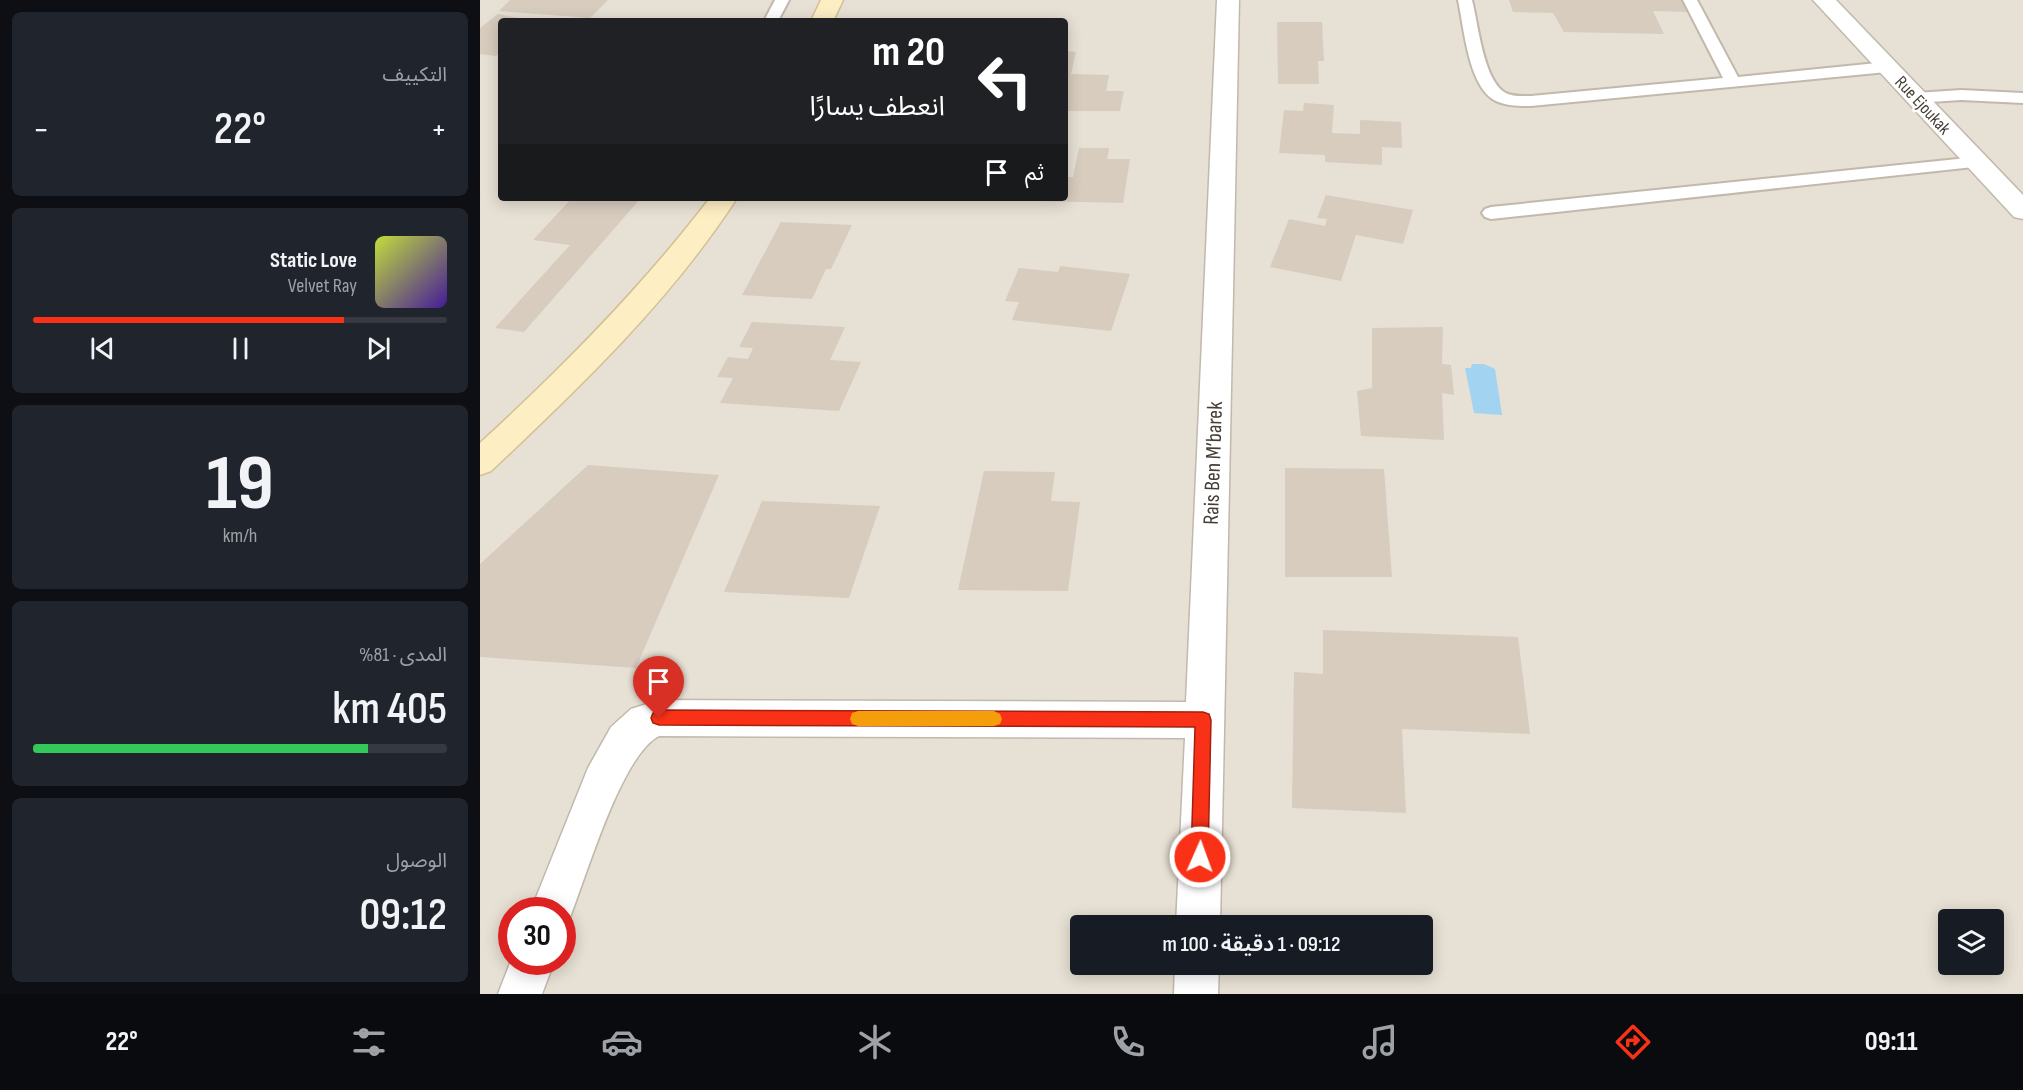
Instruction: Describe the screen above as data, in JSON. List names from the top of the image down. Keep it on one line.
{"streets":{"street":["Rue Ejoukak","Rais Ben M’barek"]},"page":{"tile":["التكييف",["19","km/h"],["المدى · 81%","405 km"],["الوصول","09:12"]],"turn":["20 m","انعطف يسارًا"],"heat":["−","22°","+"],"then":"ثم","song":["Static Love","Velvet Ray"],"limit":"30","trip":"09:12 · 1 دقيقة · 100 m","tabs":["09:11","22°"]}}
